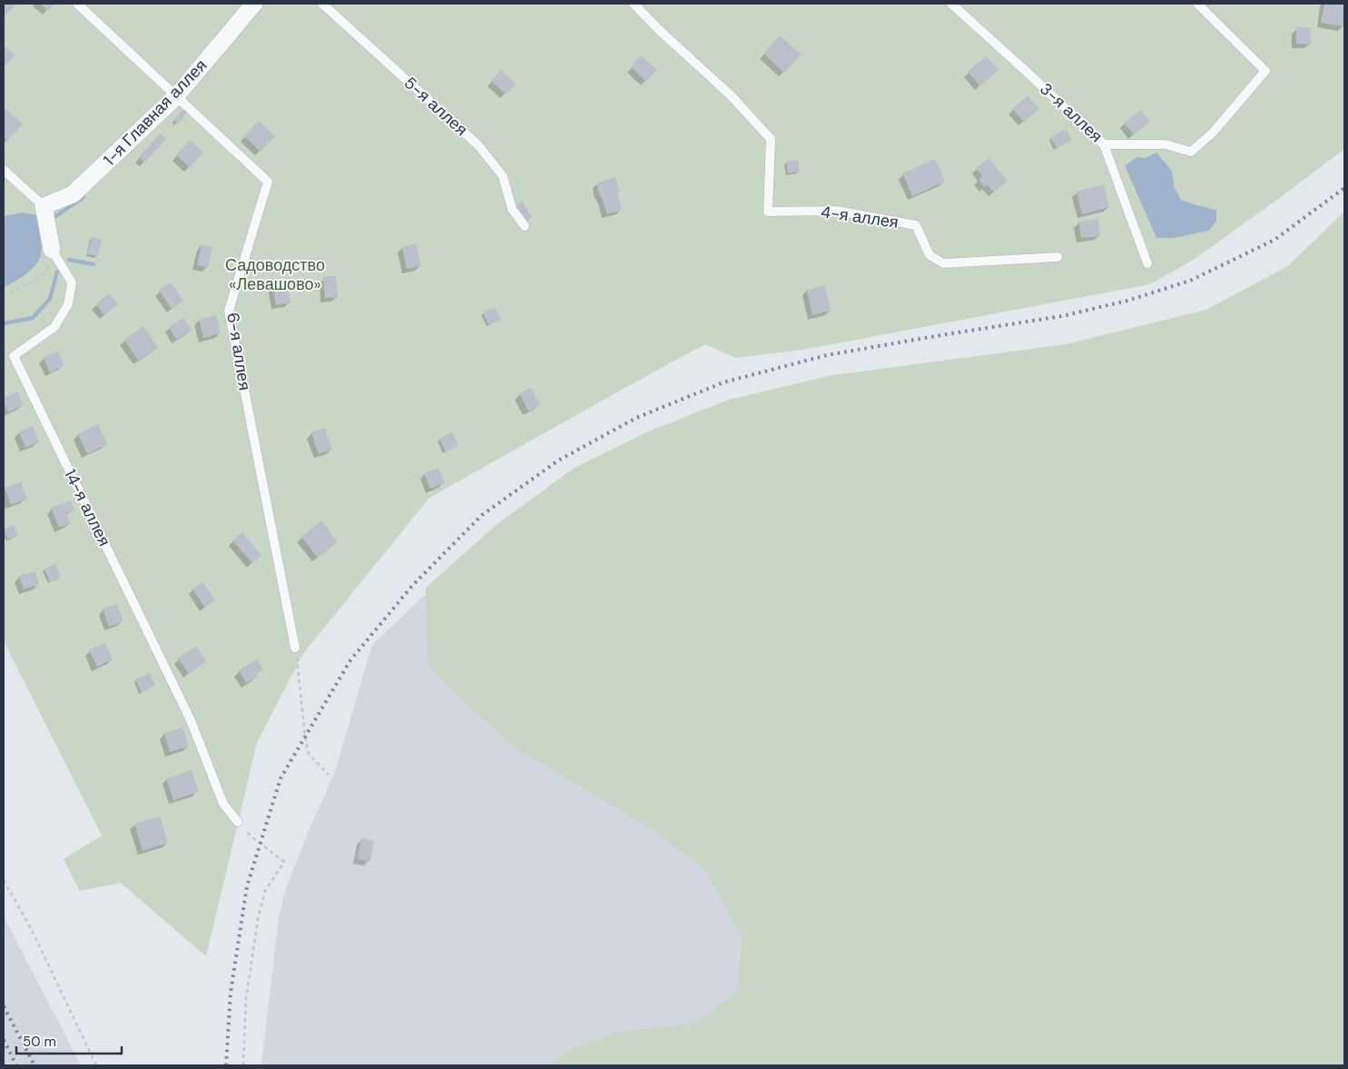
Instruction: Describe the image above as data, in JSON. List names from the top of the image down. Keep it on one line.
{"streets":{"street":["1-я Главная аллея","14-я аллея"],"lane":["5-я аллея","3-я аллея","4-я аллея","6-я аллея"]},"crossings":[["1-я Главная аллея","6-я аллея"],["1-я Главная аллея","14-я аллея"]],"parks":["Садоводство «Левашово»"],"scale_bar":"50 m"}
